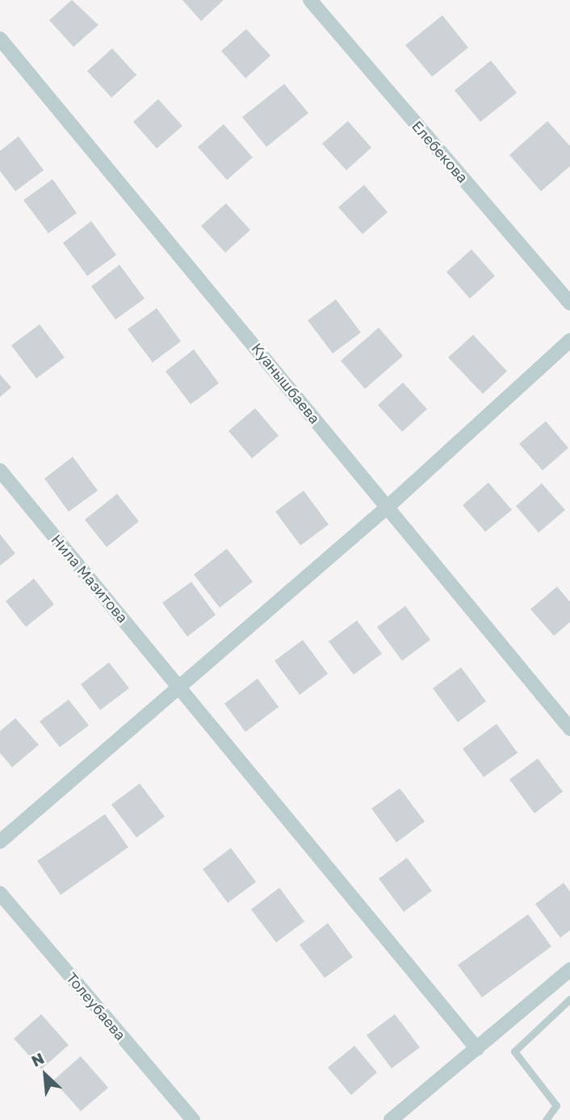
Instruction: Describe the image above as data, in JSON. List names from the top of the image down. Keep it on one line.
{"streets":{"street":["Елебекова","Куанышбаева","Нила Мазитова","Толеубаева"]},"north":"top left"}
